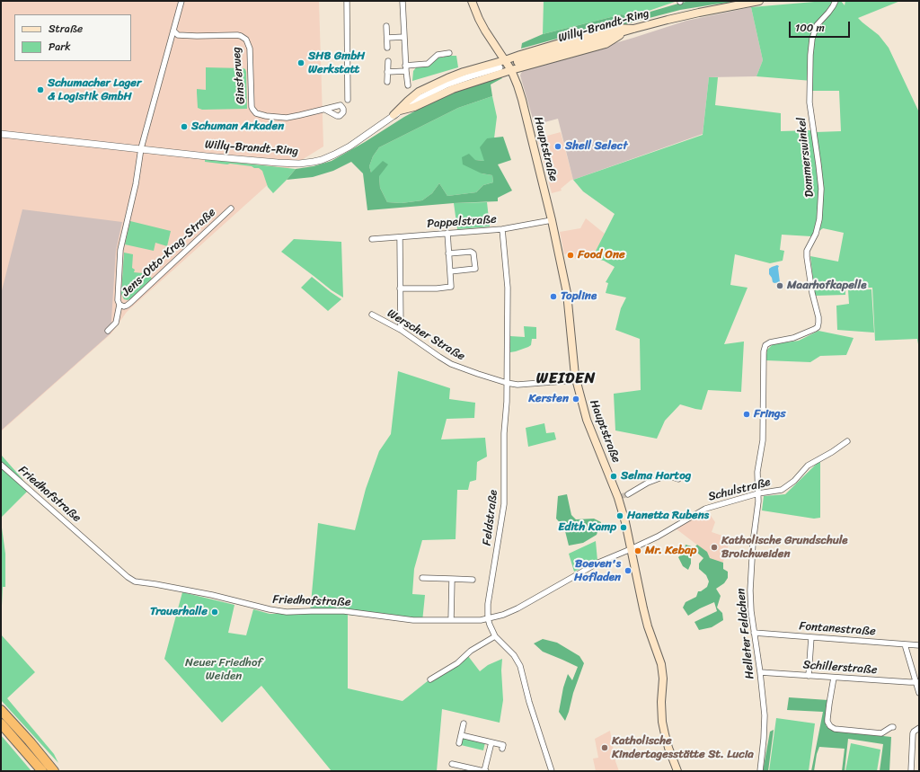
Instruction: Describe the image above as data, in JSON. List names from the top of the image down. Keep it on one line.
{"streets":{"main road":["Willy-Brandt-Ring","Hauptstraße"],"street":["Ginsterweg","Dommerswinkel","Pappelstraße","Jens-Otto-Krag-Straße","Werscher Straße","Schulstraße","Friedhofstraße","Feldstraße","Fontanestraße","Helleter Feldchen","Schillerstraße"]},"crossings":[["Willy-Brandt-Ring","Jens-Otto-Krag-Straße"],["Ginsterweg","Jens-Otto-Krag-Straße"],["Hauptstraße","Pappelstraße"],["Hauptstraße","Werscher Straße"],["Hauptstraße","Schulstraße"],["Hauptstraße","Friedhofstraße"],["Dommerswinkel","Schulstraße"],["Dommerswinkel","Helleter Feldchen"],["Pappelstraße","Feldstraße"],["Werscher Straße","Feldstraße"],["Schulstraße","Friedhofstraße"],["Schulstraße","Helleter Feldchen"],["Friedhofstraße","Feldstraße"],["Fontanestraße","Helleter Feldchen"],["Helleter Feldchen","Schillerstraße"]],"districts":["WEIDEN"],"parks":["Neuer Friedhof Weiden"],"places":["SHB GmbH Werkstatt","Schumacher Lager & Logistik GmbH","Schuman Arkaden","Shell Select","Food One","Maarhofkapelle","Topline","Kersten","Frings","Selma Hartog","Hanetta Rubens","Edith Kamp","Katholische Grundschule Broichweiden","Mr. Kebap","Boeven's Hofladen","Trauerhalle","Katholische Kindertagesstätte St. Lucia"],"legend":["Straße","Park"],"scale_bar":"100 m"}
